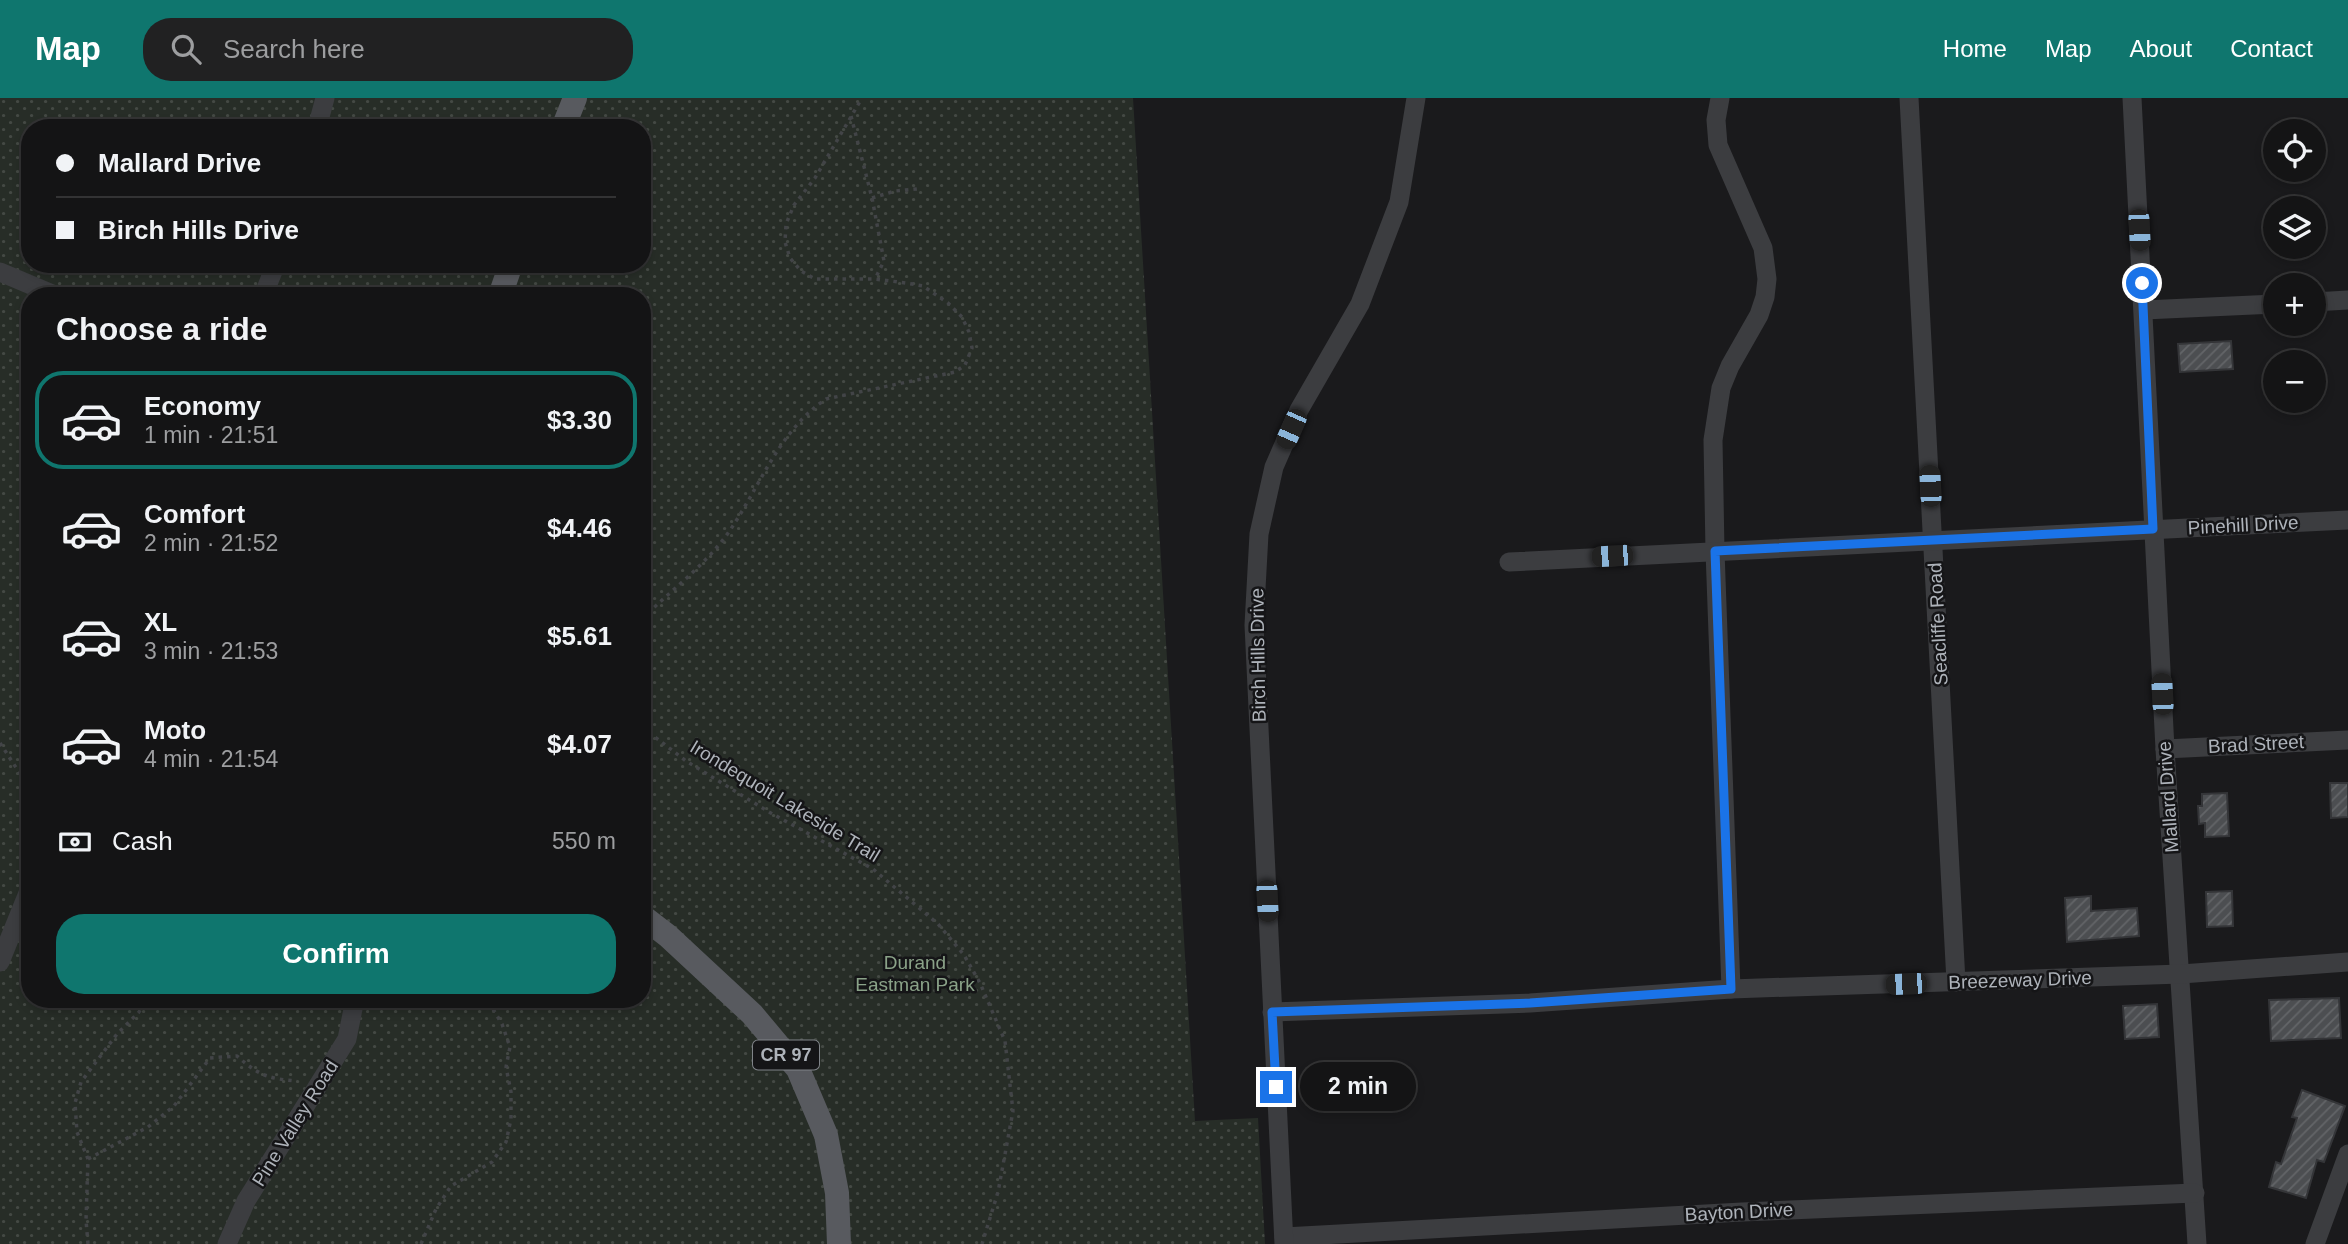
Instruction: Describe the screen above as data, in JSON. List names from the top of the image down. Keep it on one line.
{"streets":{"main road":["CR 97"],"street":["Pinehill Drive","Seacliffe Road","Birch Hills Drive","Brad Street","Mallard Drive","Breezeway Drive","Pine Valley Road","Bayton Drive"],"path":["Irondequoit Lakeside Trail"]},"crossings":[["Pinehill Drive","Seacliffe Road"],["Pinehill Drive","Mallard Drive"],["Seacliffe Road","Breezeway Drive"],["Birch Hills Drive","Breezeway Drive"],["Birch Hills Drive","Bayton Drive"],["Brad Street","Mallard Drive"],["Mallard Drive","Breezeway Drive"],["Mallard Drive","Bayton Drive"]],"parks":["Durand Eastman Park"],"page":{"header":"Map","search":"Search here","nav":["Home","Map","About","Contact"],"map_buttons":["+","−"],"banner":["Mallard Drive","Birch Hills Drive"],"heading":"Choose a ride","list":[{"name":"Economy","note":"1 min · 21:51","value":"$3.30"},{"name":"Comfort","note":"2 min · 21:52","value":"$4.46"},{"name":"XL","note":"3 min · 21:53","value":"$5.61"},{"name":"Moto","note":"4 min · 21:54","value":"$4.07"}],"pay":["Cash","550 m"],"buttons":"Confirm","bubble":"2 min"}}
